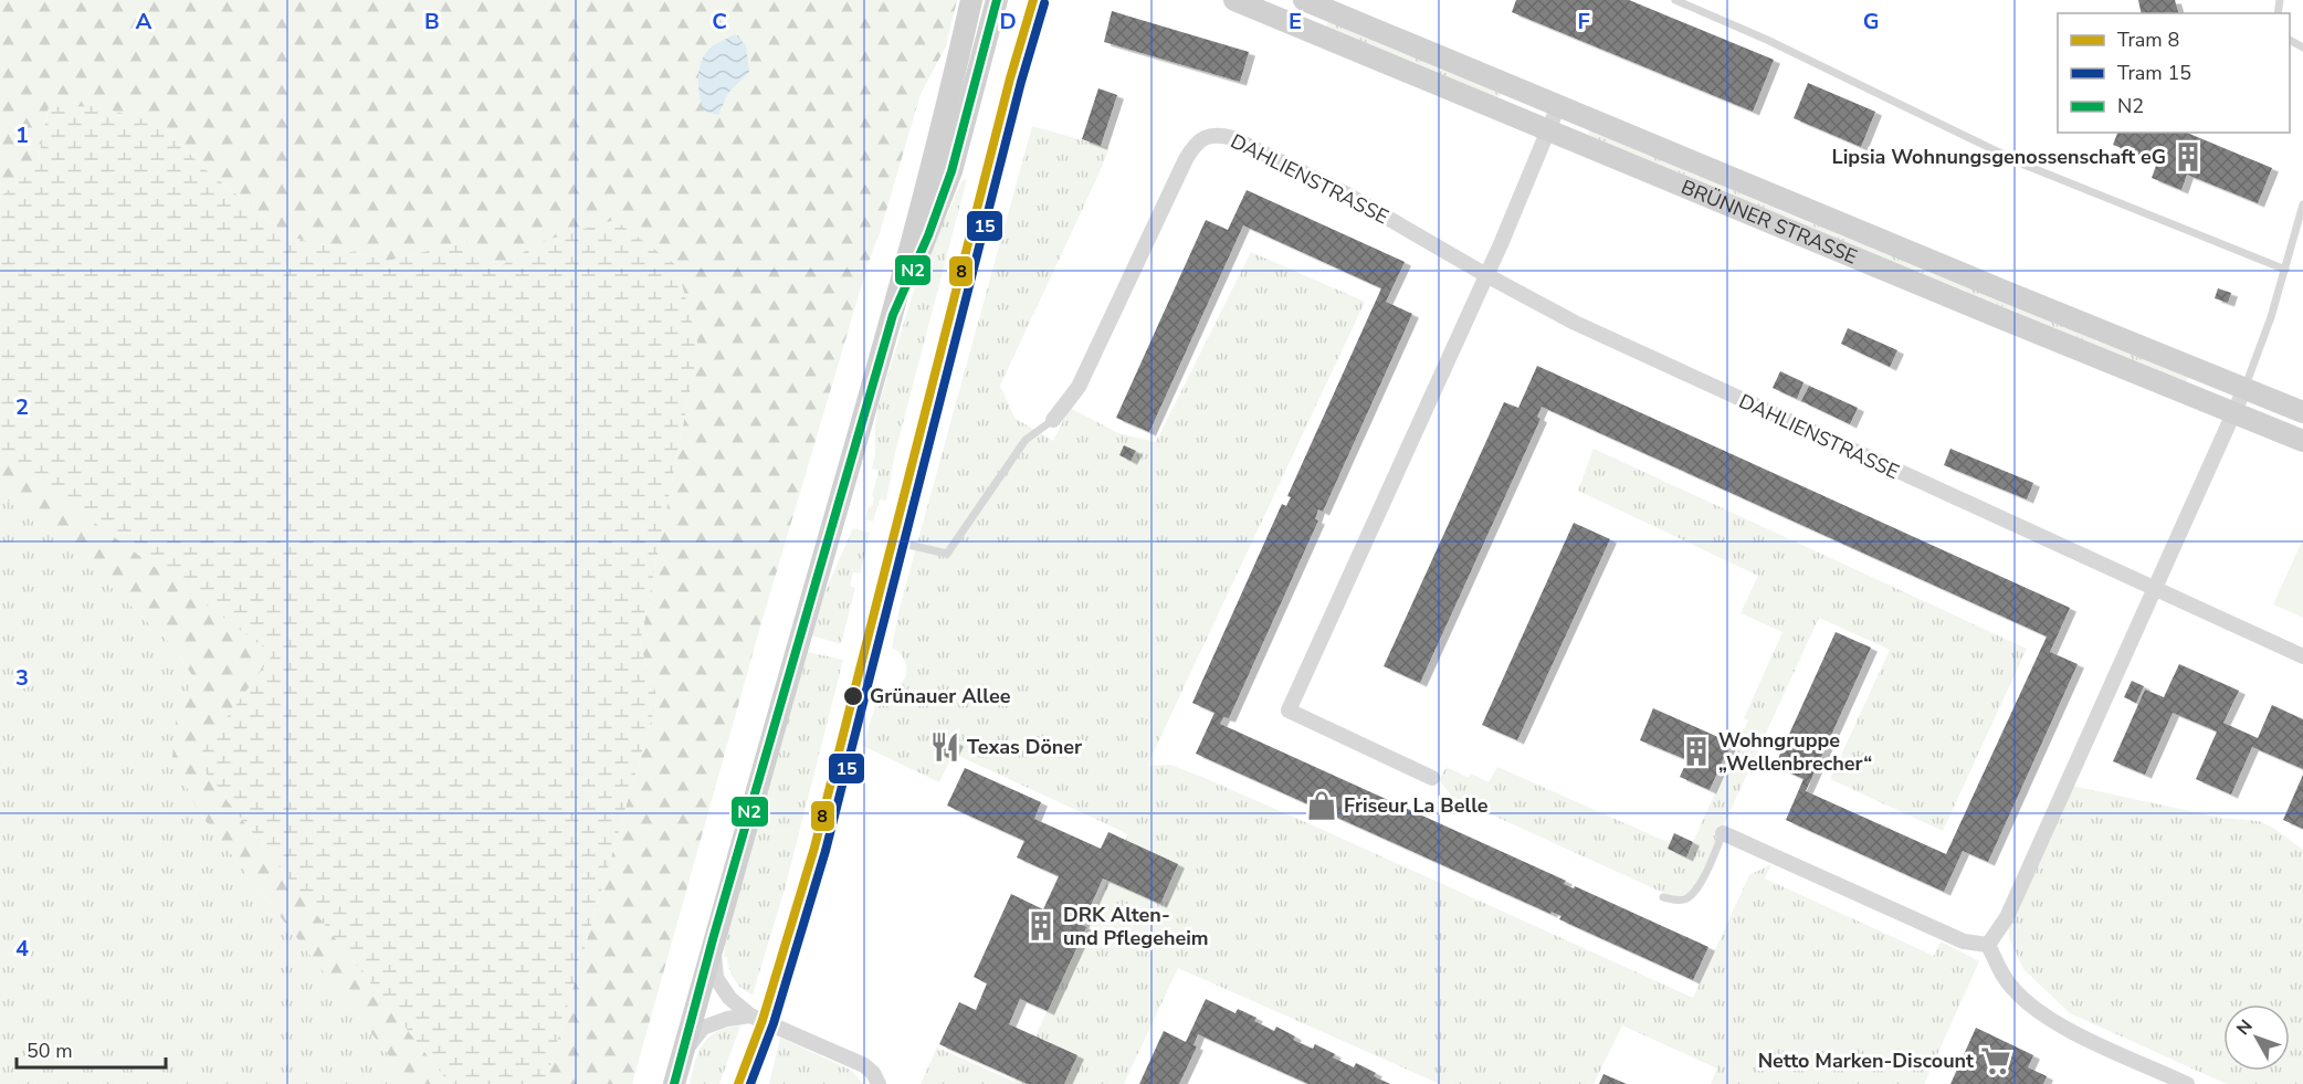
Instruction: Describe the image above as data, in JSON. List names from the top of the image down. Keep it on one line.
{"streets":{"main road":["BRÜNNER STRASSE"],"street":["DAHLIENSTRASSE"]},"places":{"building":["Lipsia Wohnungsgenossenschaft eG","Wohngruppe „Wellenbrecher“","DRK Alten- und Pflegeheim"],"other":["Grünauer Allee"],"restaurant":["Texas Döner"],"shop":["Friseur La Belle"],"supermarket":["Netto Marken-Discount"]},"lines":["tram line 8","transit line N2","tram line 15"],"legend":["Tram 8","Tram 15","N2"],"scale_bar":"50 m","north":"top left","grid":{"columns":["A","B","C","D","E","F","G"],"rows":["1","2","3","4"]}}
